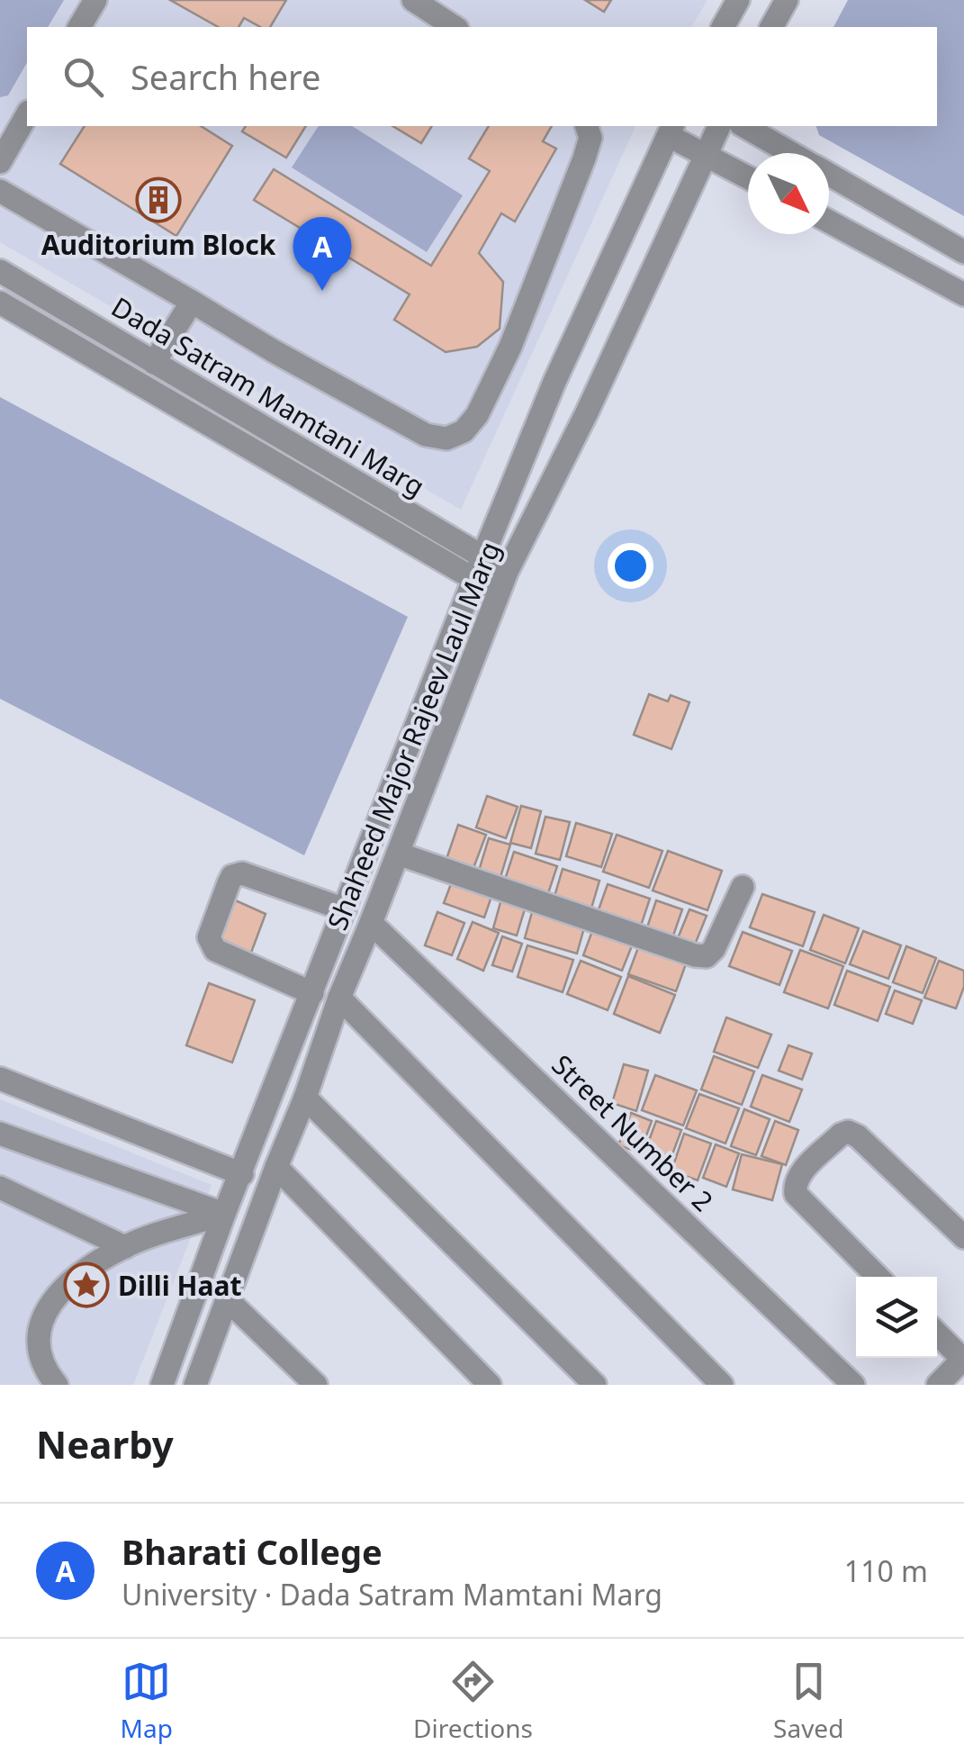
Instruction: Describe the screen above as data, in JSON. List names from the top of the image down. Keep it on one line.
{"streets":{"street":["Dada Satram Mamtani Marg","Shaheed Major Rajeev Laul Marg","Street Number 2"]},"crossings":[["Dada Satram Mamtani Marg","Shaheed Major Rajeev Laul Marg"],["Shaheed Major Rajeev Laul Marg","Street Number 2"]],"places":{"building":["Auditorium Block"],"place":["Dilli Haat"]},"north":"bottom right","page":{"search":"Search here","pins":"A","heading":"Nearby","list":[{"mark":"A","name":"Bharati College","note":"University · Dada Satram Mamtani Marg","value":"110 m"}],"nav":["Map","Directions","Saved"]}}
